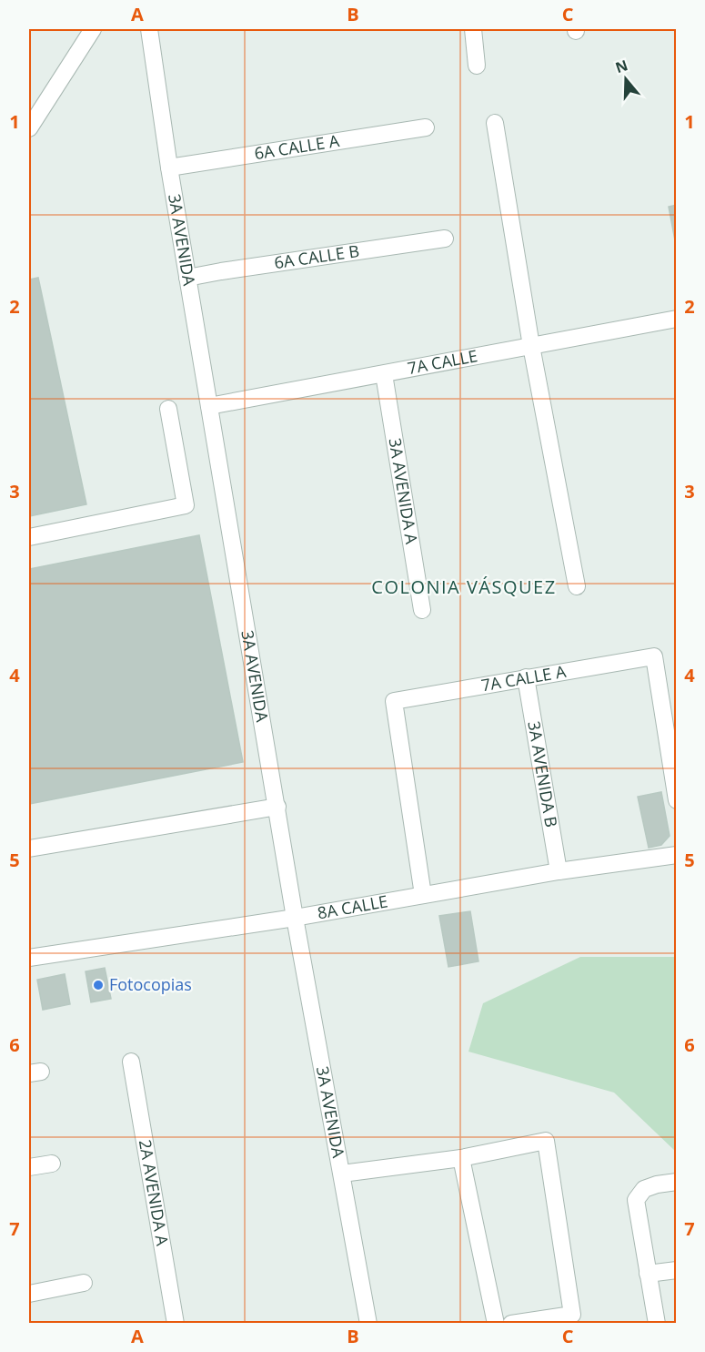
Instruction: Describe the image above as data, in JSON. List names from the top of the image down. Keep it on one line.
{"streets":{"street":["6A CALLE A","3A AVENIDA","6A CALLE B","7A CALLE","3A AVENIDA A","7A CALLE A","3A AVENIDA B","8A CALLE","2A AVENIDA A"]},"crossings":[["6A CALLE A","3A AVENIDA"],["3A AVENIDA","6A CALLE B"],["3A AVENIDA","7A CALLE"],["3A AVENIDA","8A CALLE"],["7A CALLE","3A AVENIDA A"],["7A CALLE A","3A AVENIDA B"],["7A CALLE A","8A CALLE"],["3A AVENIDA B","8A CALLE"]],"districts":["COLONIA VÁSQUEZ"],"places":["Fotocopias"],"north":"top","grid":{"columns":["A","B","C"],"rows":["1","2","3","4","5","6","7"]}}
